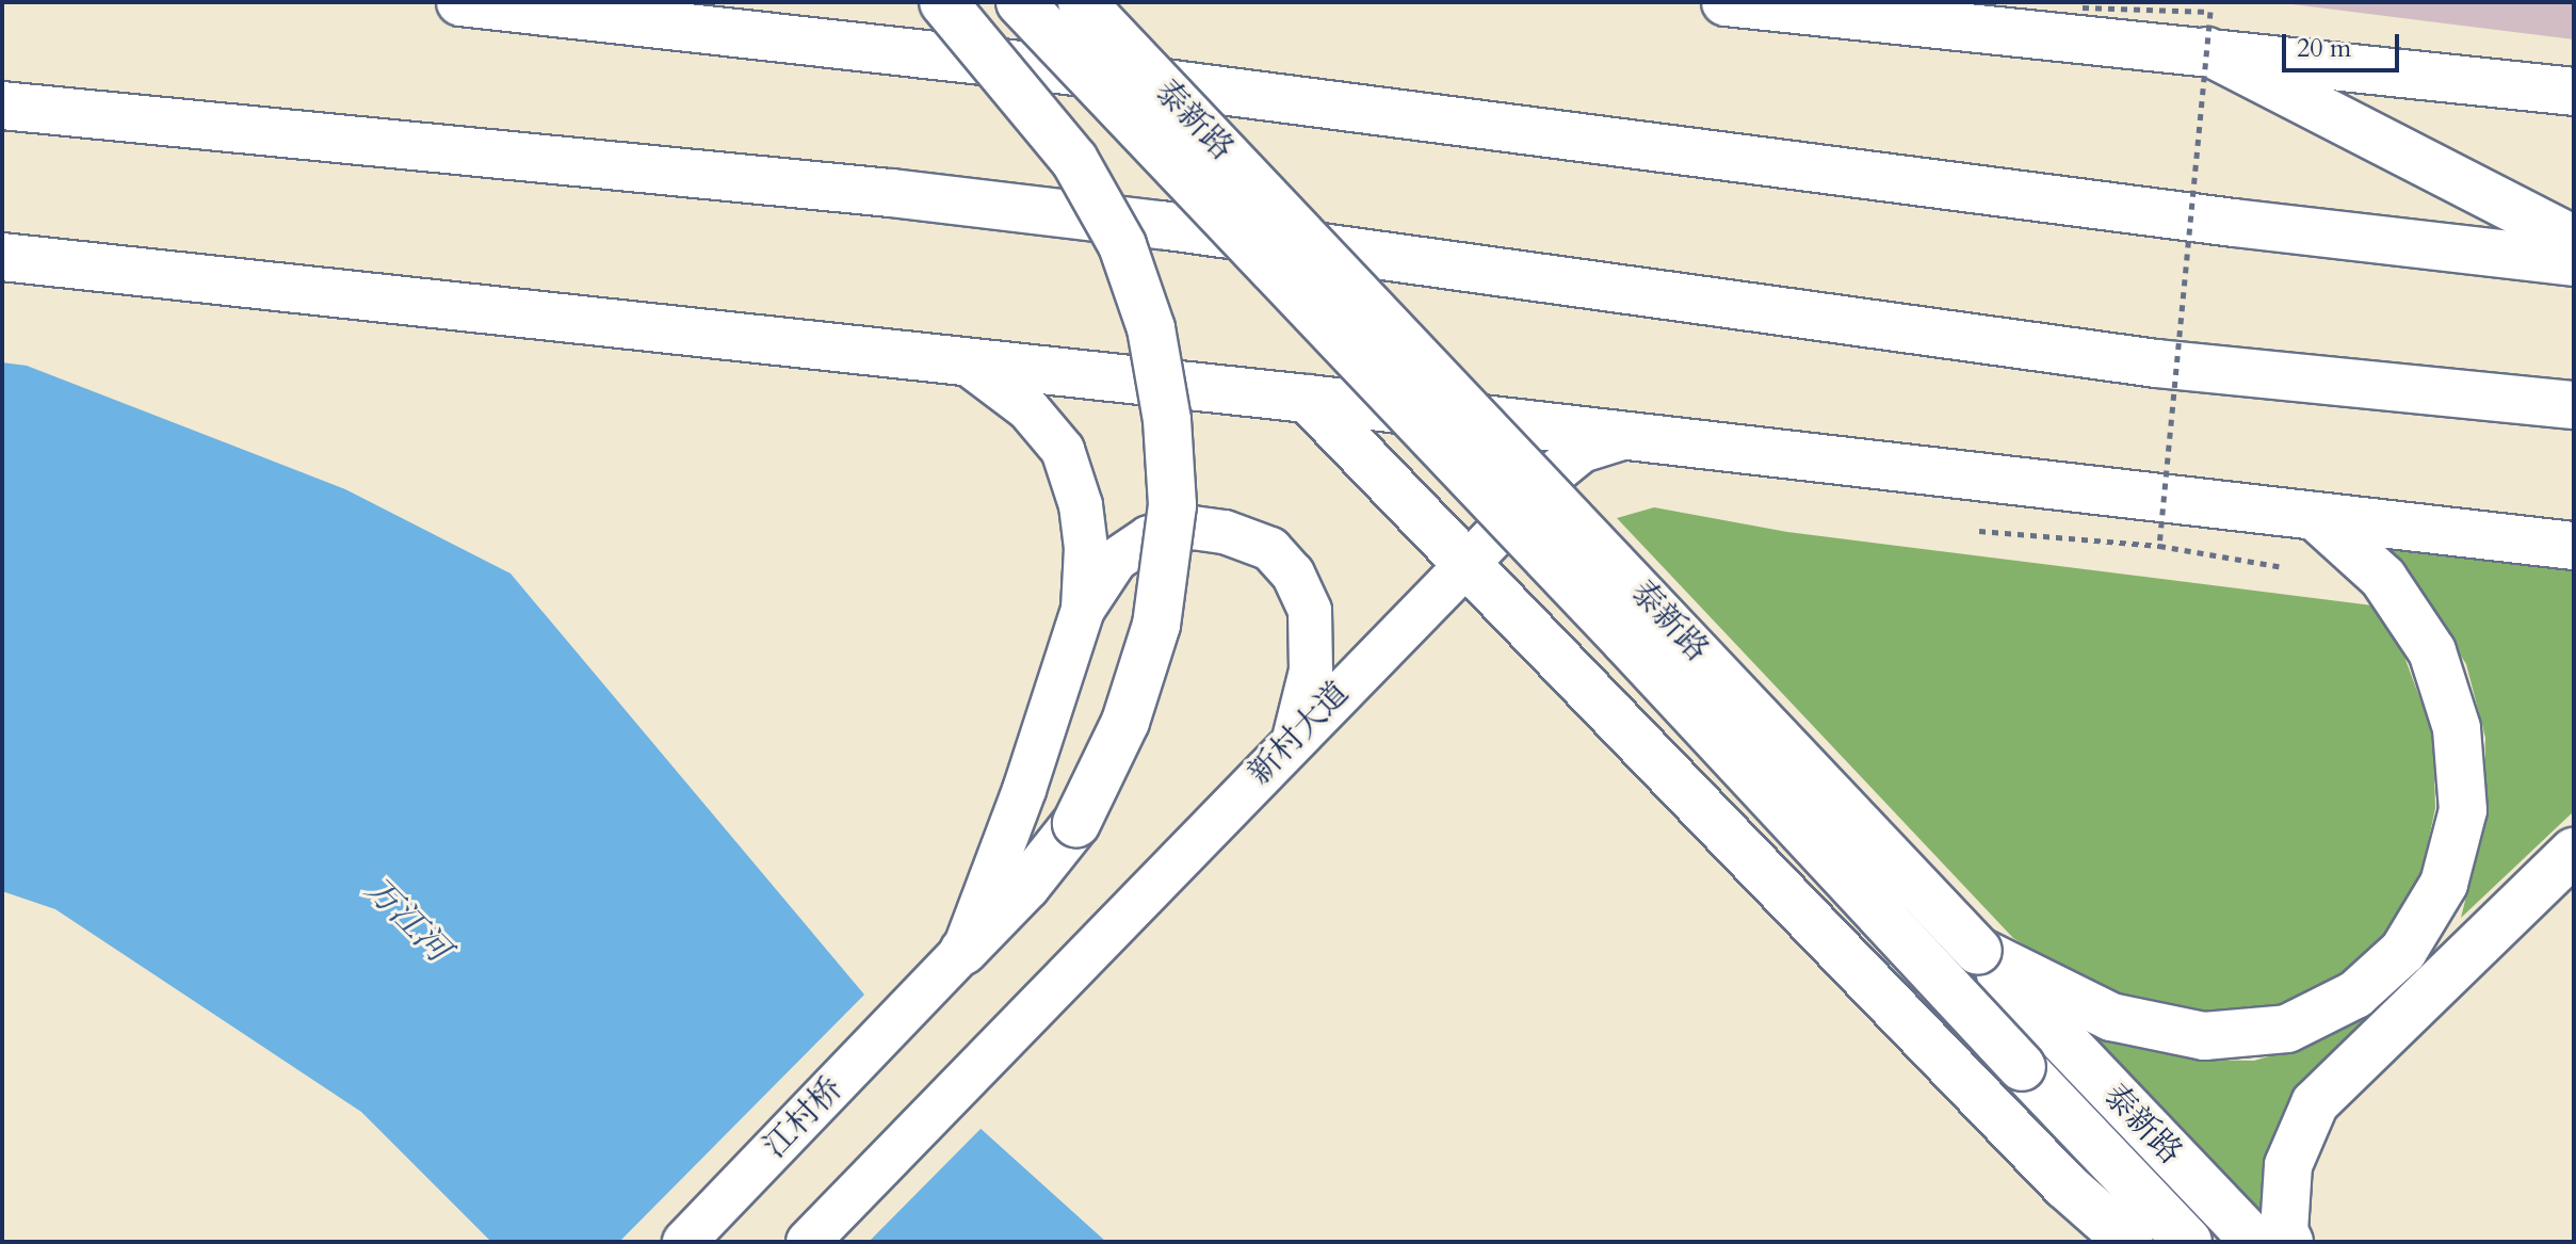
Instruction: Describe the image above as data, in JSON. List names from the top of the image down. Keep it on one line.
{"streets":{"main road":["泰新路"],"street":["新村大道","江村桥"]},"water":["万江河"],"scale_bar":"20 m"}
